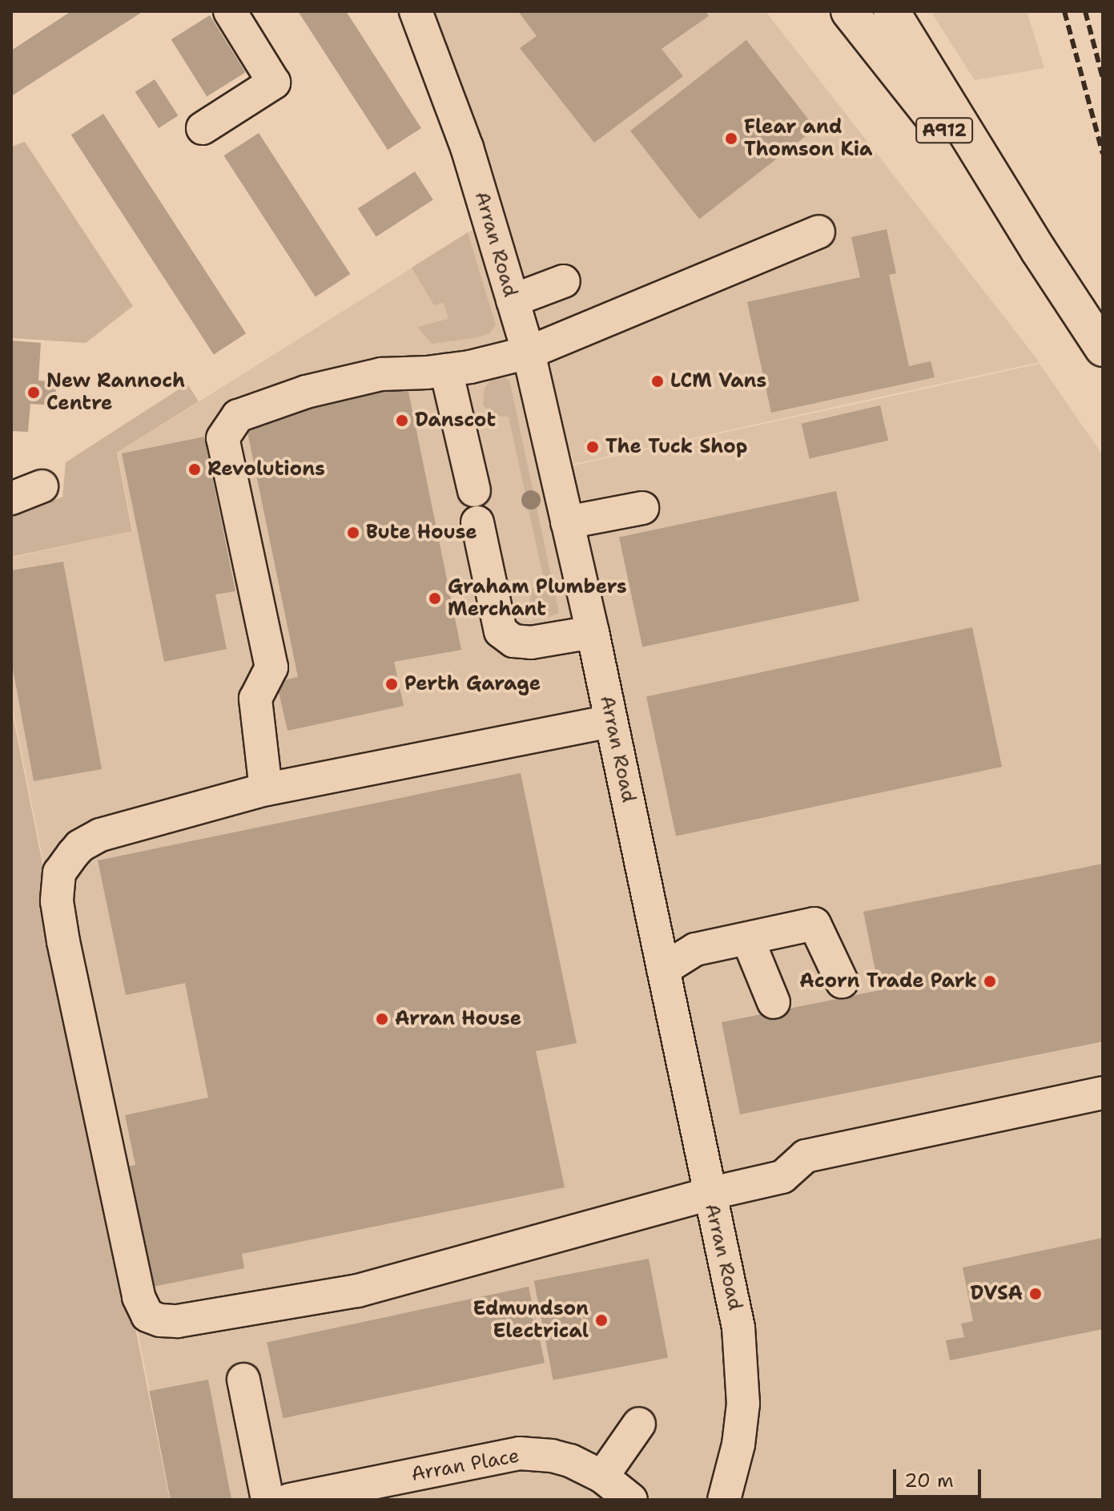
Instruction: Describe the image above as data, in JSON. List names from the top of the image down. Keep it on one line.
{"streets":{"main road":["A912"],"street":["Arran Road","Arran Place"]},"places":["Flear and Thomson Kia","LCM Vans","New Rannoch Centre","Danscot","The Tuck Shop","Revolutions","Bute House","Graham Plumbers Merchant","Perth Garage","Acorn Trade Park","Arran House","DVSA","Edmundson Electrical"],"scale_bar":"20 m"}
